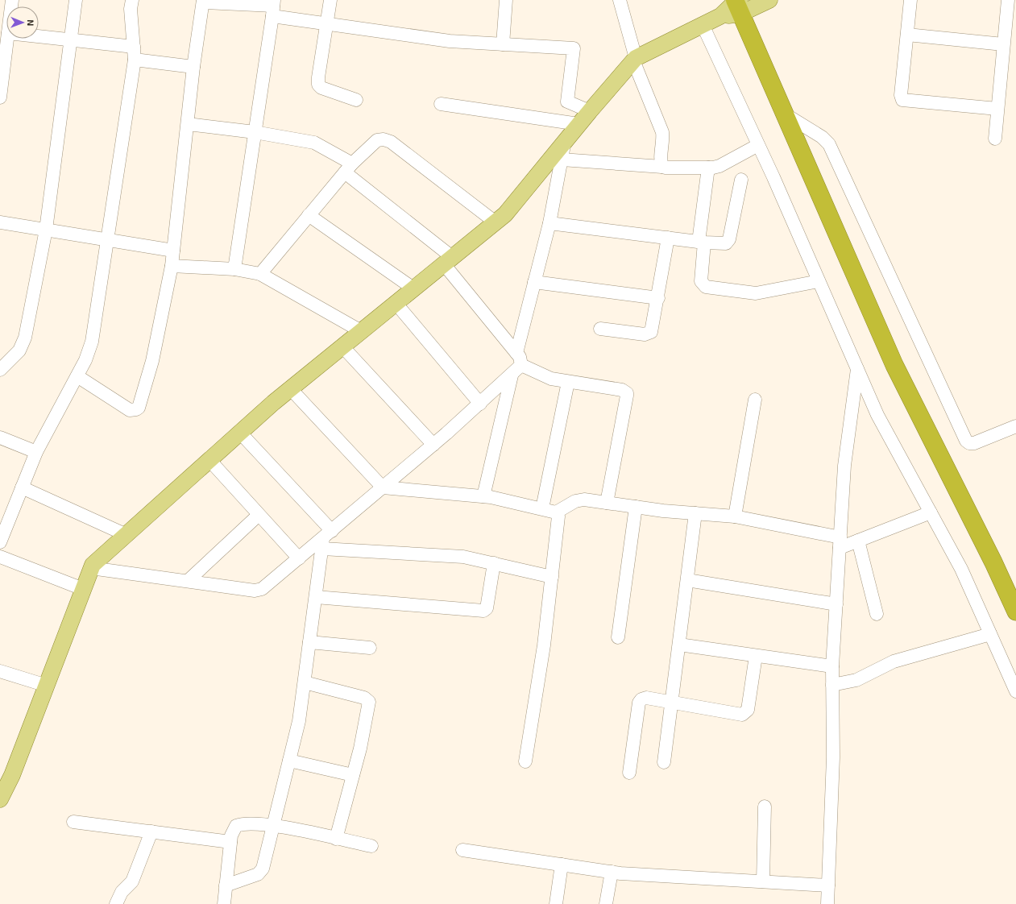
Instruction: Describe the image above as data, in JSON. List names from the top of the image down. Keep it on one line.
{"north":"right"}
